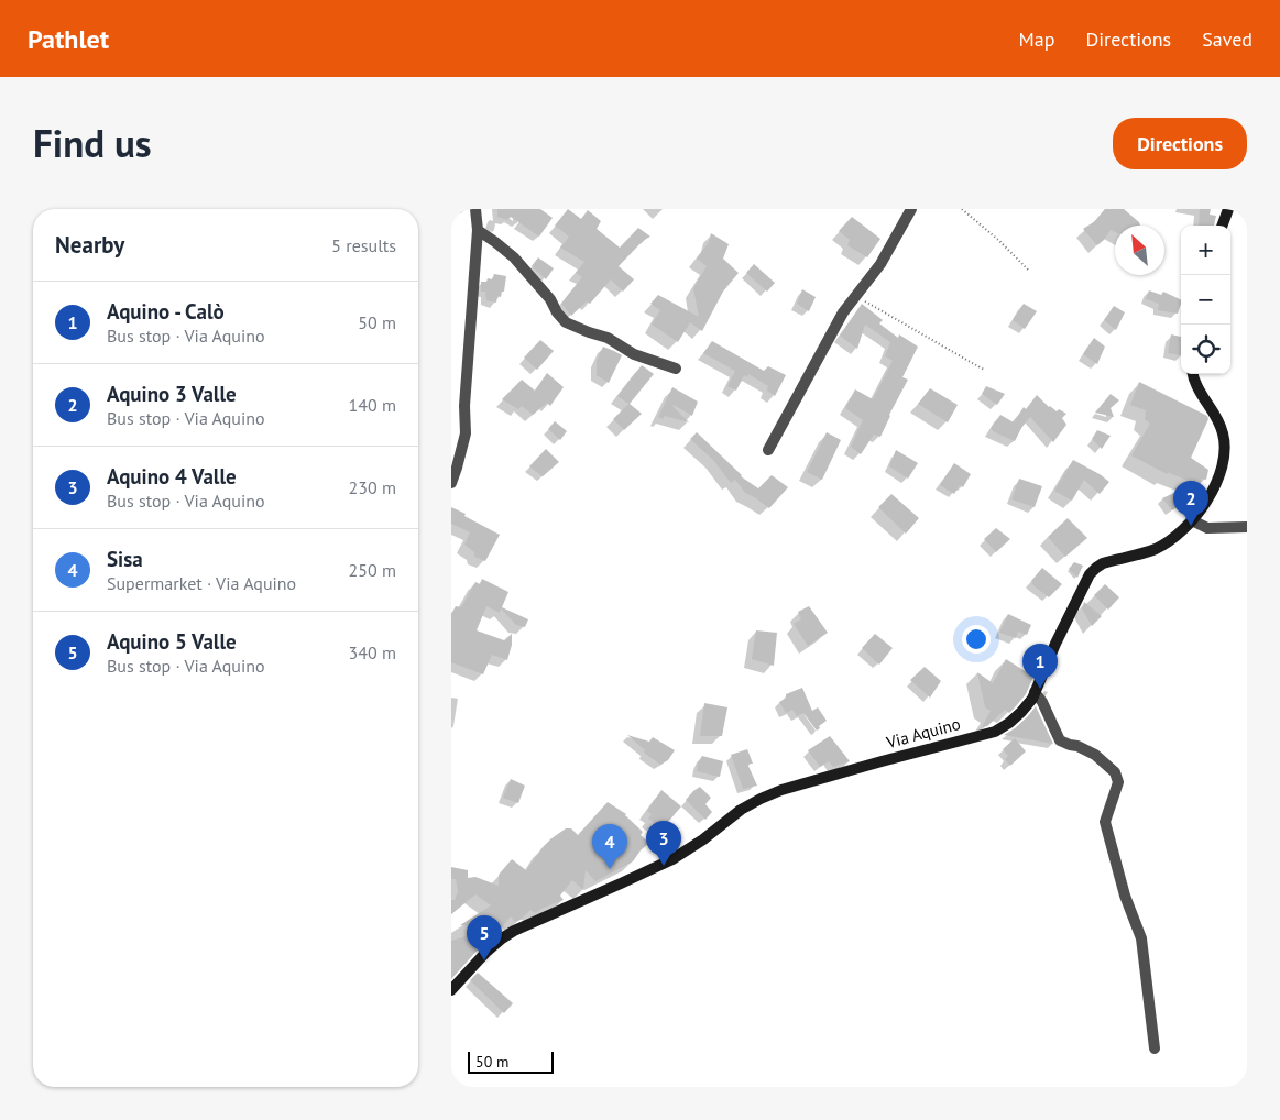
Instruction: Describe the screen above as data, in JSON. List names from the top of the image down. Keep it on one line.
{"streets":{"street":["Via Aquino"]},"scale_bar":"50 m","north":"top left","page":{"header":"Pathlet","nav":["Map","Directions","Saved"],"title":"Find us","buttons":"Directions","heading":["Nearby","5 results"],"map_buttons":["+","−"],"list":[{"mark":"1","name":"Aquino - Calò","note":"Bus stop · Via Aquino","value":"50 m"},{"mark":"2","name":"Aquino 3 Valle","note":"Bus stop · Via Aquino","value":"140 m"},{"mark":"3","name":"Aquino 4 Valle","note":"Bus stop · Via Aquino","value":"230 m"},{"mark":"4","name":"Sisa","note":"Supermarket · Via Aquino","value":"250 m"},{"mark":"5","name":"Aquino 5 Valle","note":"Bus stop · Via Aquino","value":"340 m"}],"pins":["2","1","3","4","5"],"scale":"50 m"}}
